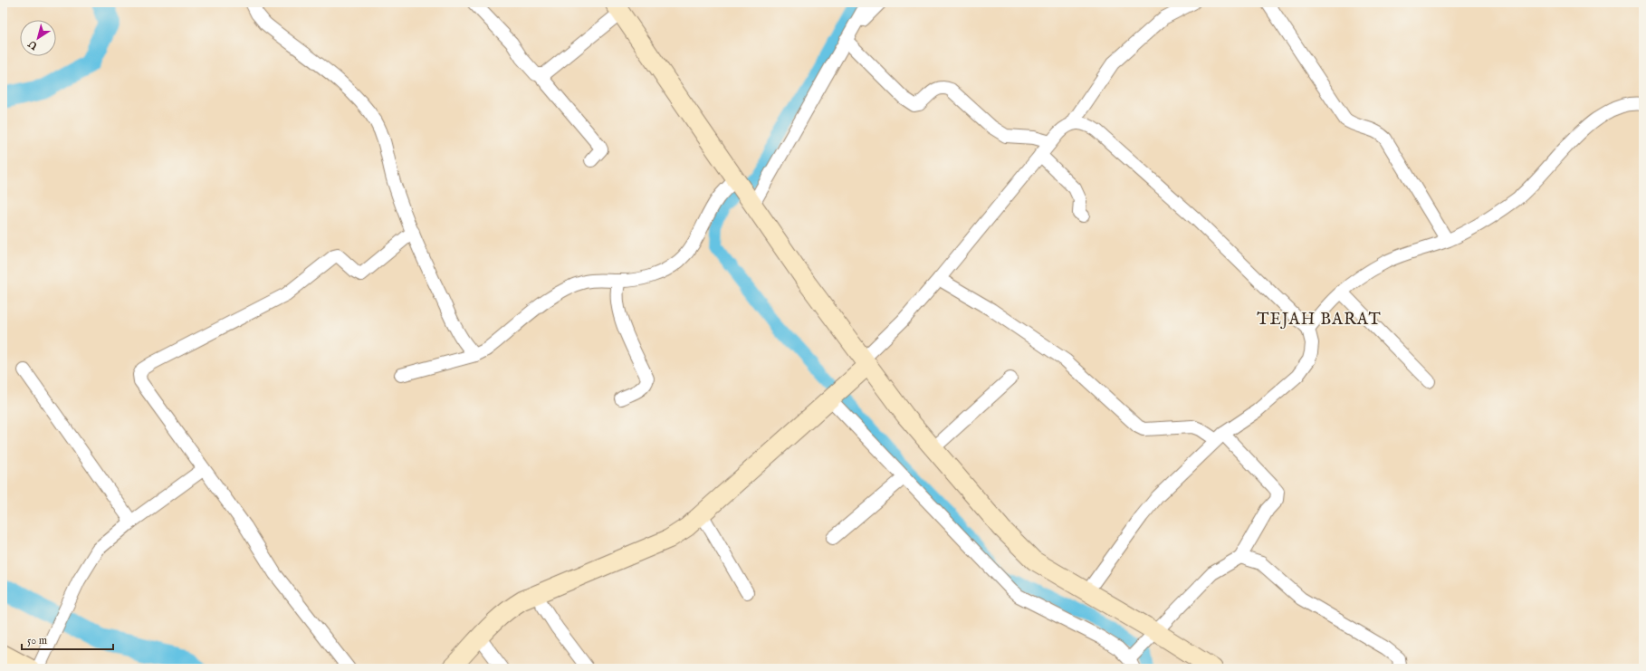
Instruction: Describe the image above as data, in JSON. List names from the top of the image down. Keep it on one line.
{"districts":["TEJAH BARAT"],"scale_bar":"50 m","north":"bottom left"}
